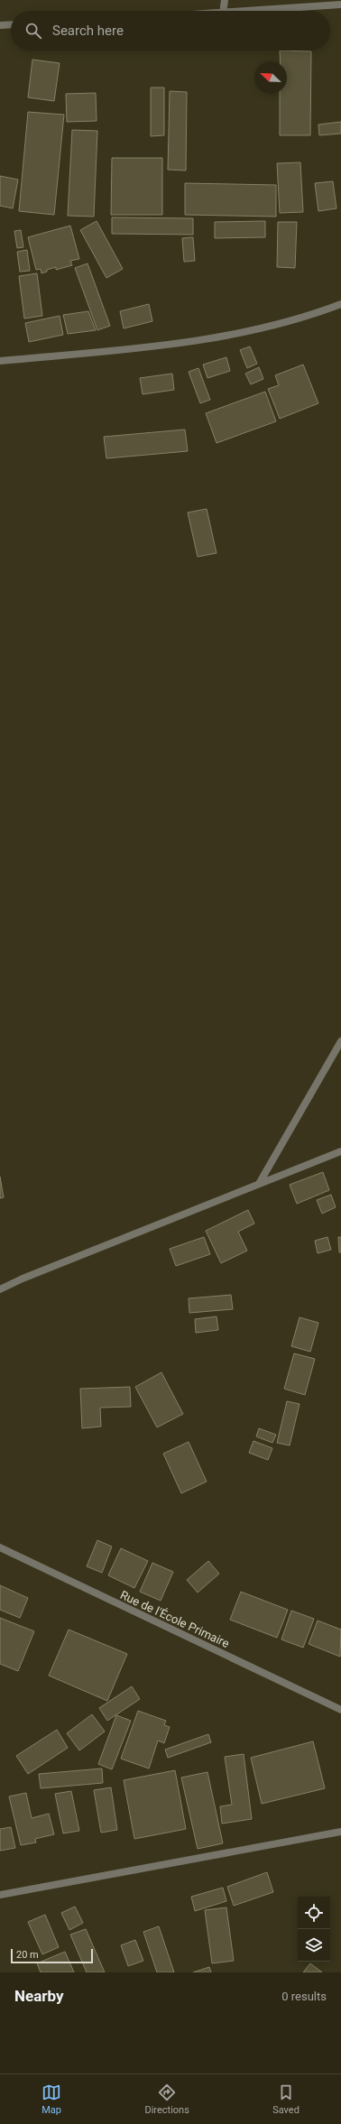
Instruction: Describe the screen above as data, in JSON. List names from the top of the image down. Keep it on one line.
{"streets":{"street":["Rue de l'École Primaire"]},"scale_bar":"20 m","north":"top left","page":{"search":"Search here","scale":"20 m","heading":["Nearby","0 results"],"nav":["Map","Directions","Saved"]}}
